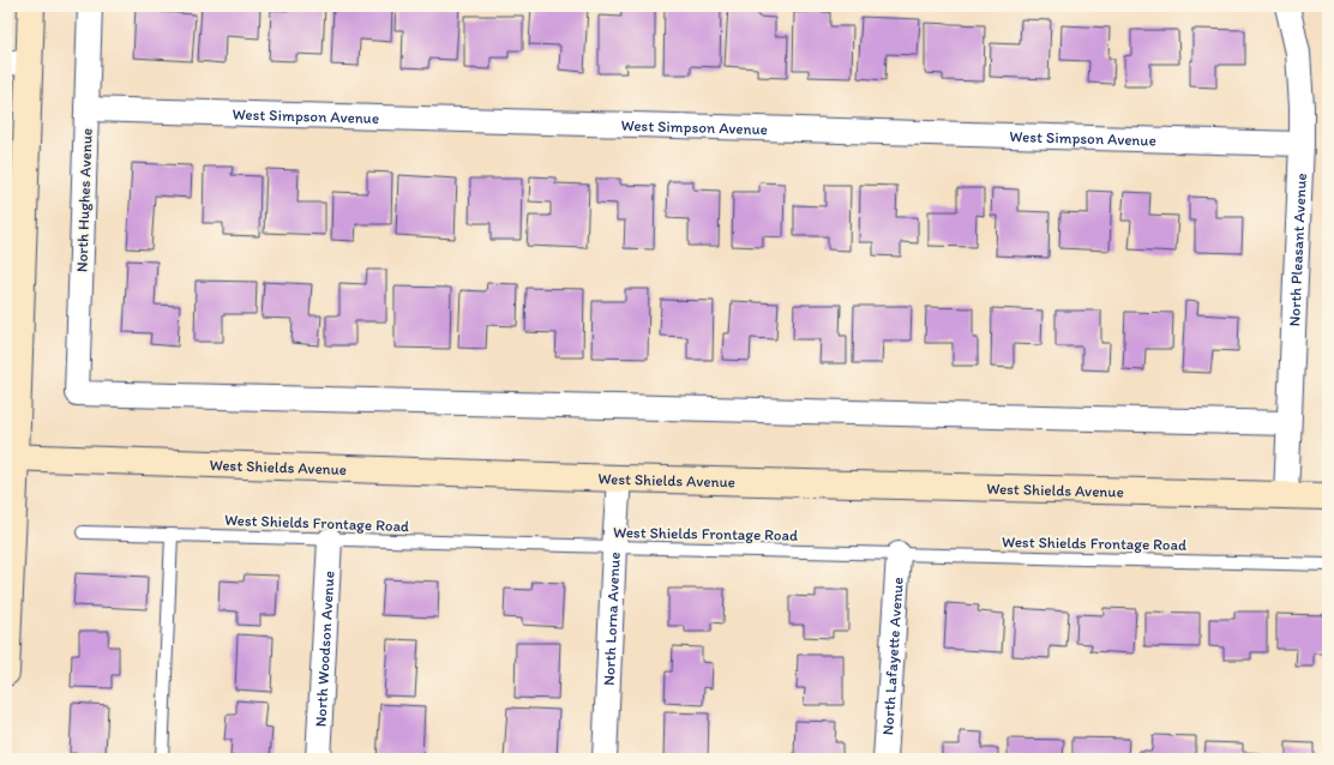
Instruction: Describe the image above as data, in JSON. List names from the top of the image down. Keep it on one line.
{"streets":{"main road":["West Shields Avenue"],"street":["West Simpson Avenue","North Hughes Avenue","North Pleasant Avenue","North Lorna Avenue","North Woodson Avenue","North Lafayette Avenue"],"lane":["West Shields Frontage Road"]},"crossings":[["West Simpson Avenue","North Hughes Avenue"],["West Simpson Avenue","North Pleasant Avenue"],["North Hughes Avenue","North Pleasant Avenue"],["North Pleasant Avenue","West Shields Avenue"],["West Shields Avenue","North Lorna Avenue"],["West Shields Frontage Road","North Lorna Avenue"],["West Shields Frontage Road","North Woodson Avenue"],["West Shields Frontage Road","North Lafayette Avenue"]]}
